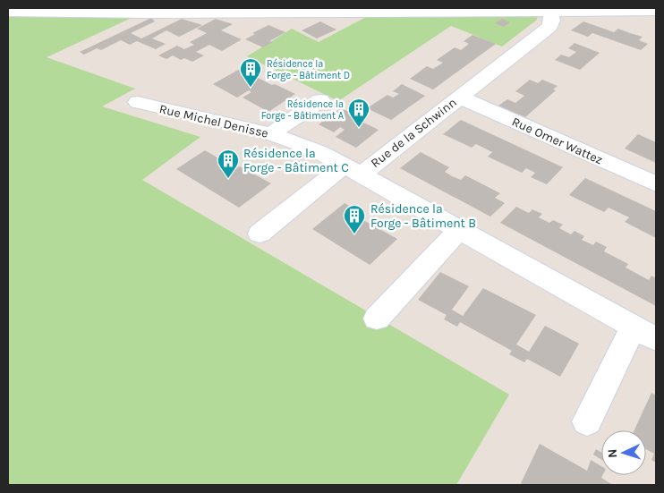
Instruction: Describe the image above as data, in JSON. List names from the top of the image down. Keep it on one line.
{"streets":{"street":["Rue Michel Denisse","Rue de la Schwinn","Rue Omer Wattez"]},"crossings":[["Rue Michel Denisse","Rue de la Schwinn"],["Rue de la Schwinn","Rue Omer Wattez"]],"places":{"building":["Résidence la Forge - Bâtiment D","Résidence la Forge - Bâtiment A","Résidence la Forge - Bâtiment C","Résidence la Forge - Bâtiment B"]},"north":"left"}
